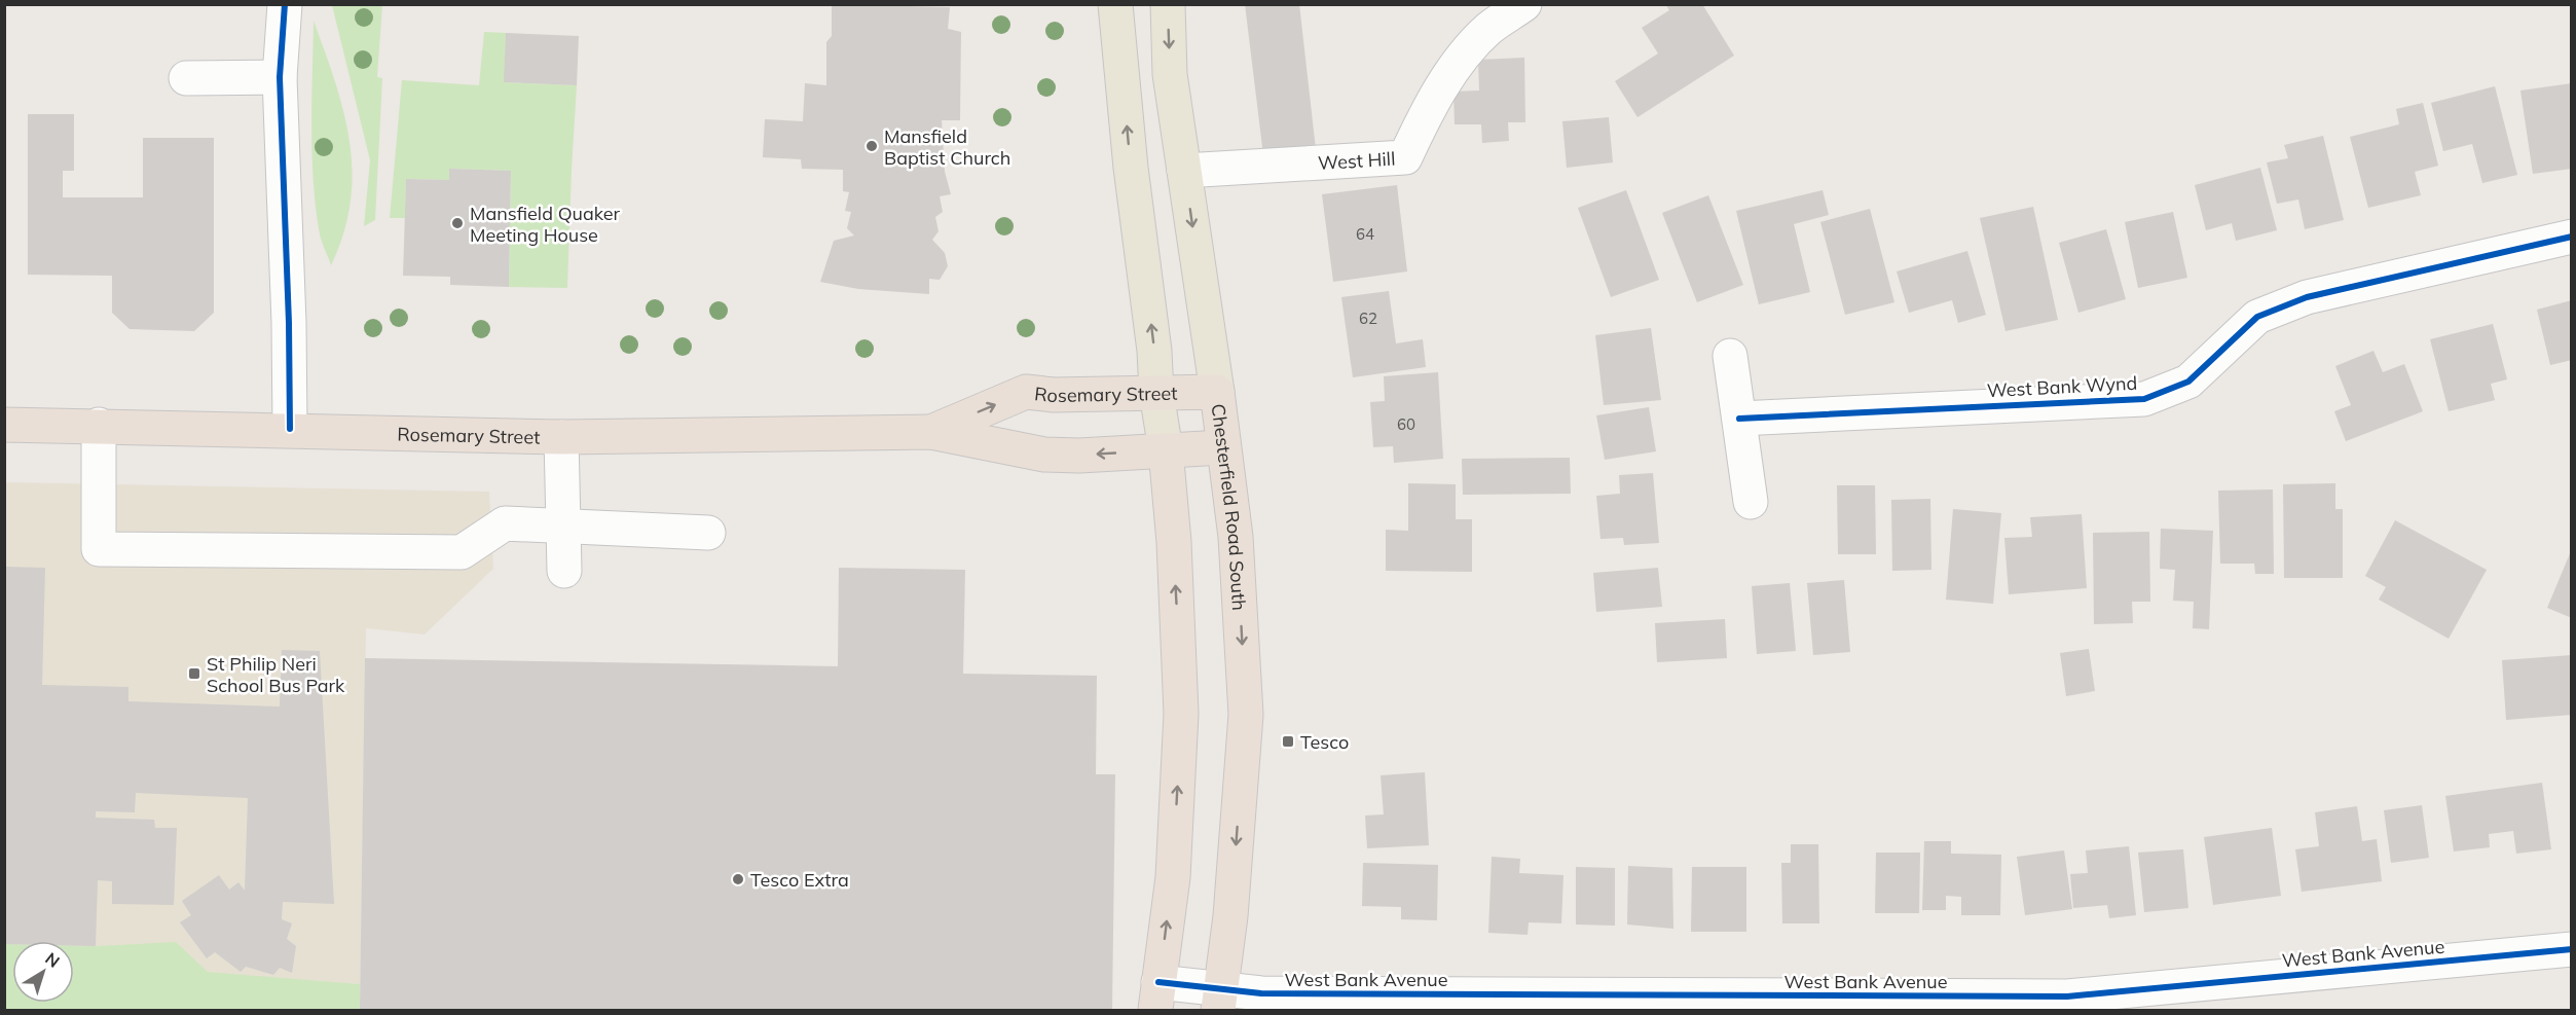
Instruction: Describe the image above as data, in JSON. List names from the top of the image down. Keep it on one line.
{"streets":{"highway":["Rosemary Street","Chesterfield Road South"],"street":["West Hill","West Bank Wynd","West Bank Avenue"]},"crossings":[["West Hill","Chesterfield Road South"],["Rosemary Street","Chesterfield Road South"],["Chesterfield Road South","West Bank Avenue"]],"places":{"other":["Mansfield Baptist Church","Mansfield Quaker Meeting House","Tesco Extra"],"transit":["St Philip Neri School Bus Park","Tesco"]},"house_numbers":["64","62","60"],"north":"top right"}
